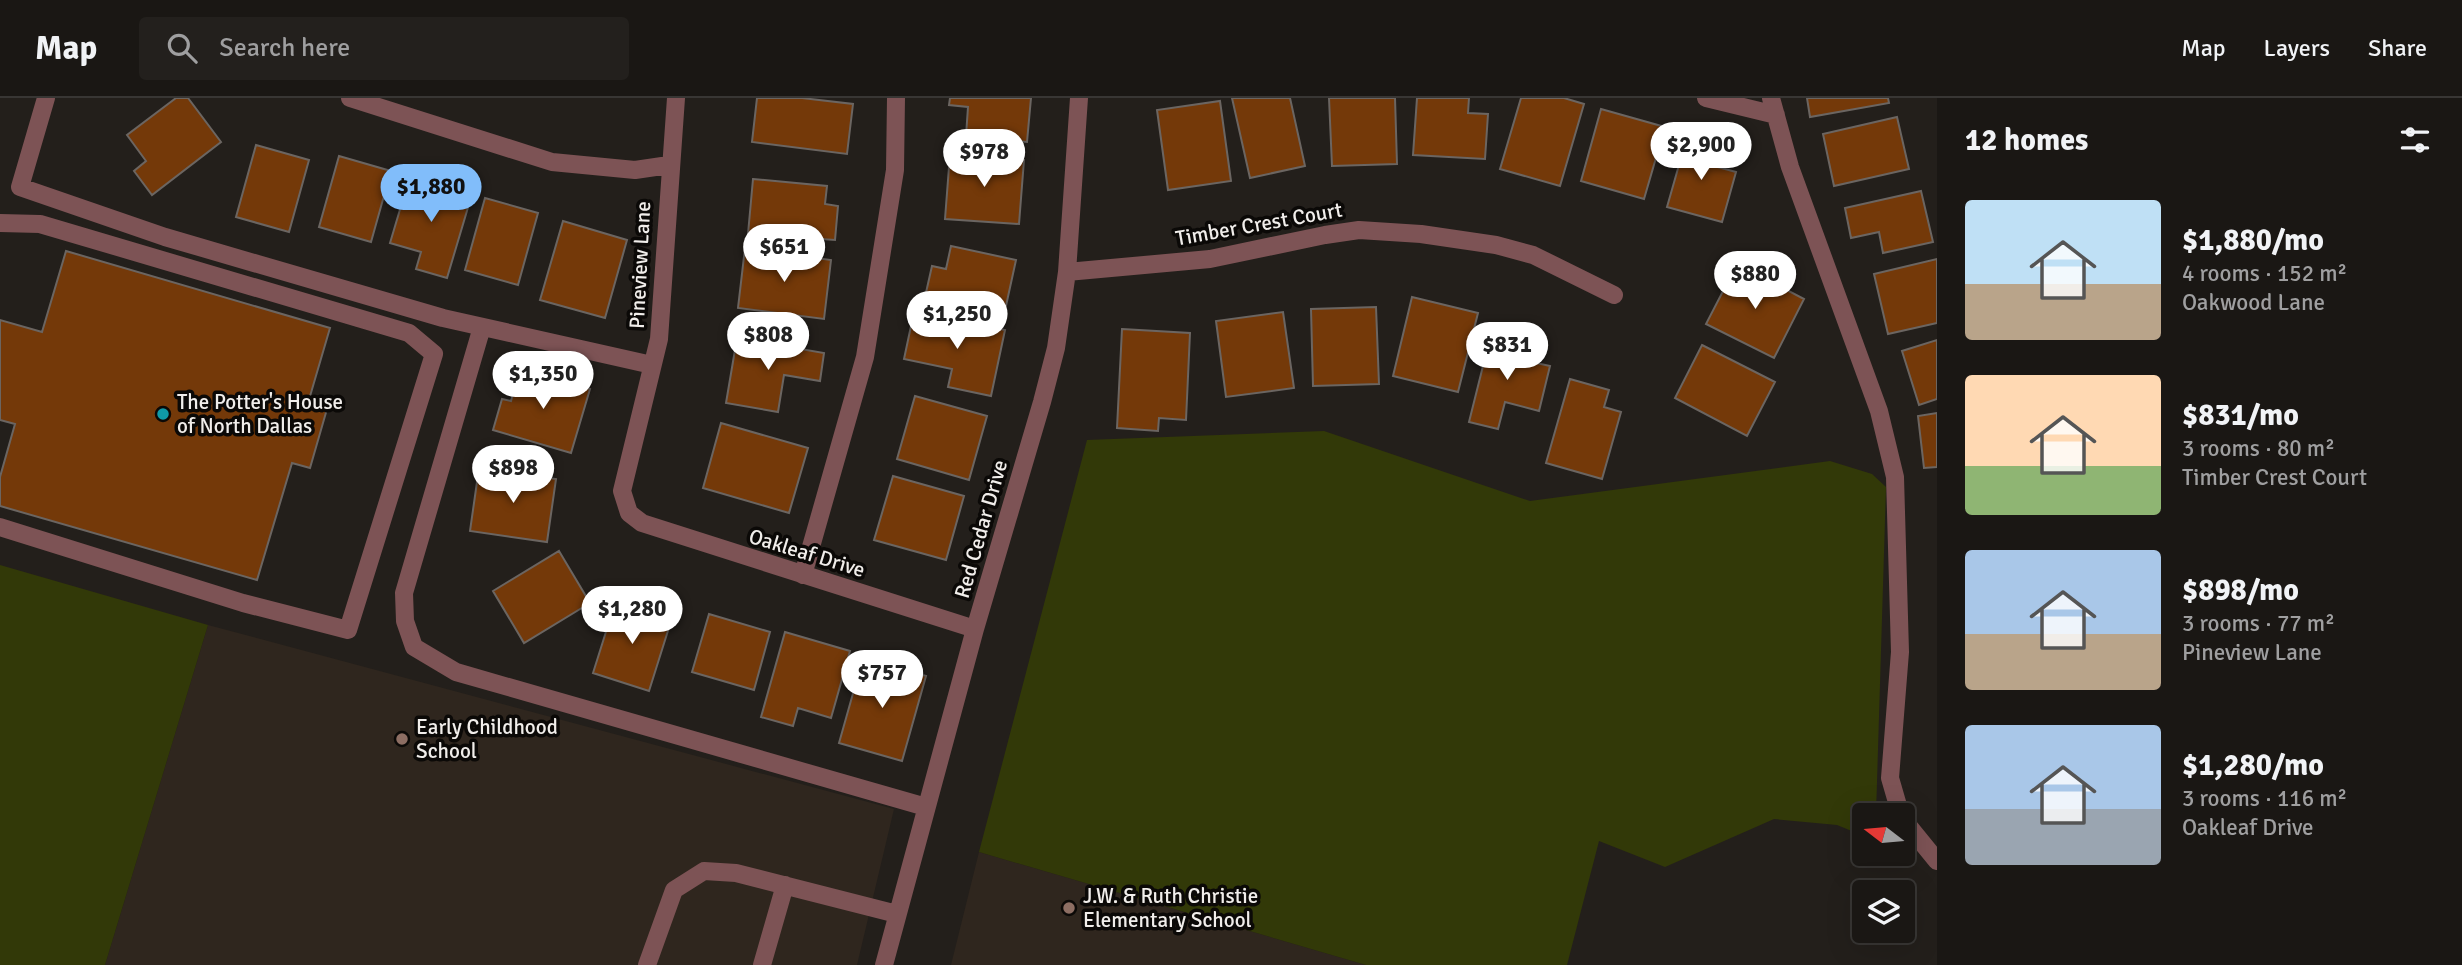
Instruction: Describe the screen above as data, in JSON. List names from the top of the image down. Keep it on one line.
{"streets":{"street":["Timber Crest Court","Pineview Lane","Red Cedar Drive","Oakleaf Drive"]},"crossings":[["Timber Crest Court","Red Cedar Drive"],["Pineview Lane","Oakleaf Drive"],["Red Cedar Drive","Oakleaf Drive"]],"places":["The Potter's House of North Dallas","Early Childhood School","J.W. & Ruth Christie Elementary School"],"north":"left","page":{"header":"Map","search":"Search here","nav":["Map","Layers","Share"],"heading":"12 homes","price":["$2,900","$978","$1,880","$651","$880","$1,250","$808","$831","$1,350","$898","$1,280","$757"],"list":[{"name":"$1,880/mo","note":"4 rooms · 152 m² · Oakwood Lane"},{"name":"$831/mo","note":"3 rooms · 80 m² · Timber Crest Court"},{"name":"$898/mo","note":"3 rooms · 77 m² · Pineview Lane"},{"name":"$1,280/mo","note":"3 rooms · 116 m² · Oakleaf Drive"}]}}
